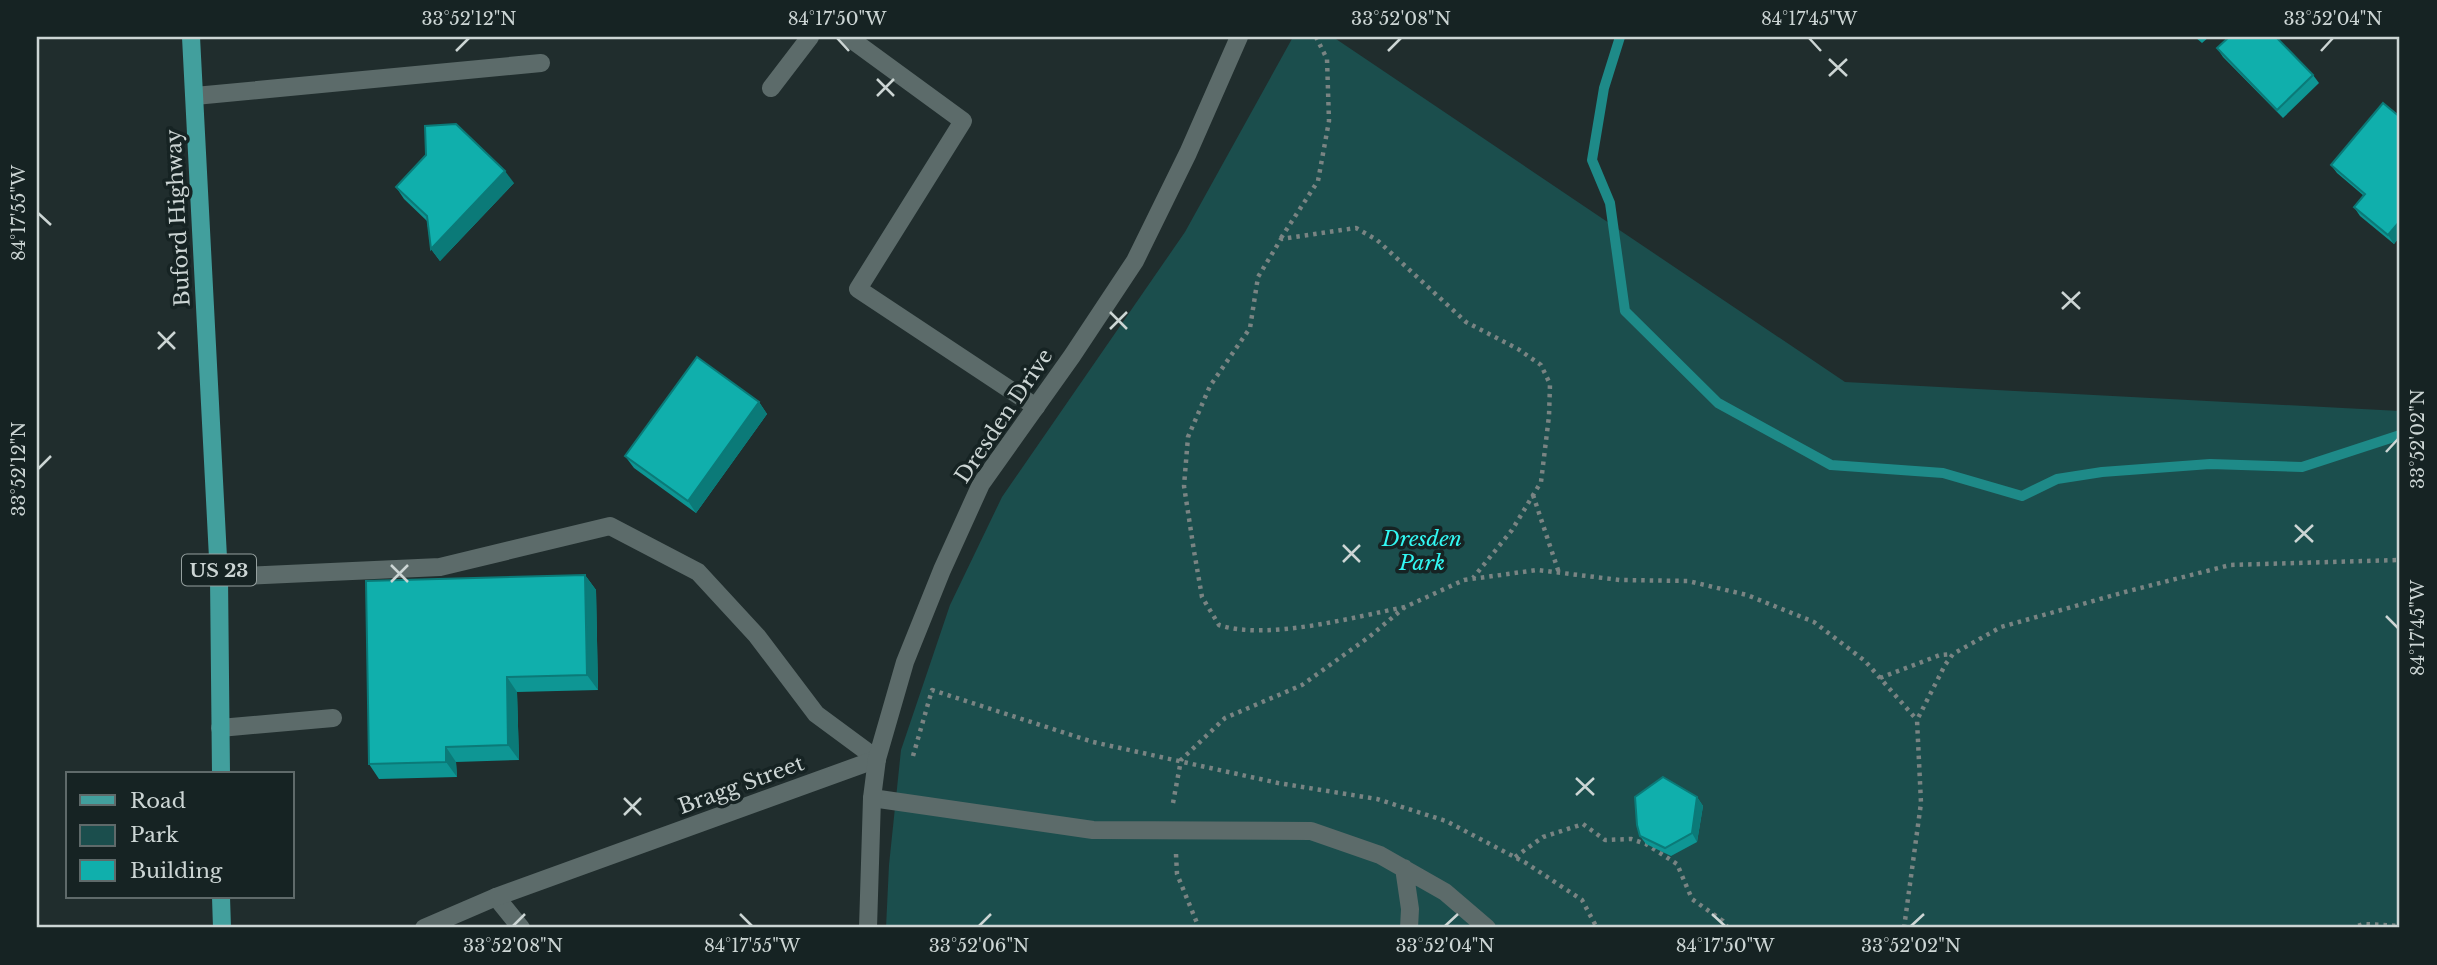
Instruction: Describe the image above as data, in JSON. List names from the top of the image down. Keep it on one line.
{"streets":{"main road":["Buford Highway","US 23"],"street":["Dresden Drive","Bragg Street"]},"crossings":[["Dresden Drive","Bragg Street"]],"parks":["Dresden Park"],"legend":["Road","Park","Building"],"coordinates":["33°52'12\"N","84°17'50\"W","33°52'08\"N","84°17'45\"W","33°52'04\"N","84°17'55\"W","33°52'02\"N","33°52'06\"N"]}
